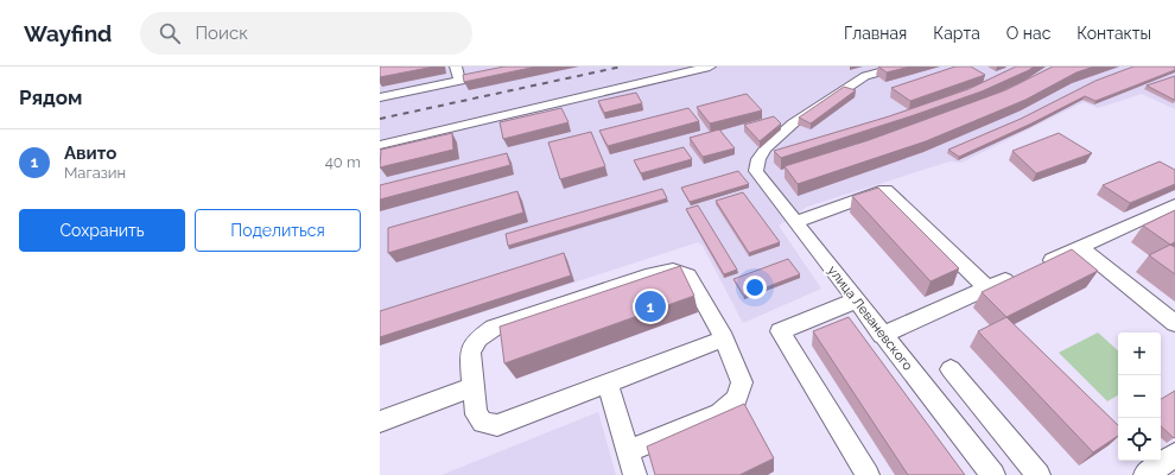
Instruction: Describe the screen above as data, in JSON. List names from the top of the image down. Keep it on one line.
{"streets":{"street":["улица Леваневского"]},"page":{"header":"Wayfind","search":"Поиск","nav":["Главная","Карта","О нас","Контакты"],"heading":"Рядом","list":[{"mark":"1","name":"Авито","note":"Магазин","value":"40 m"}],"buttons":["Сохранить","Поделиться"],"pins":"1","map_buttons":["+","−"]}}
